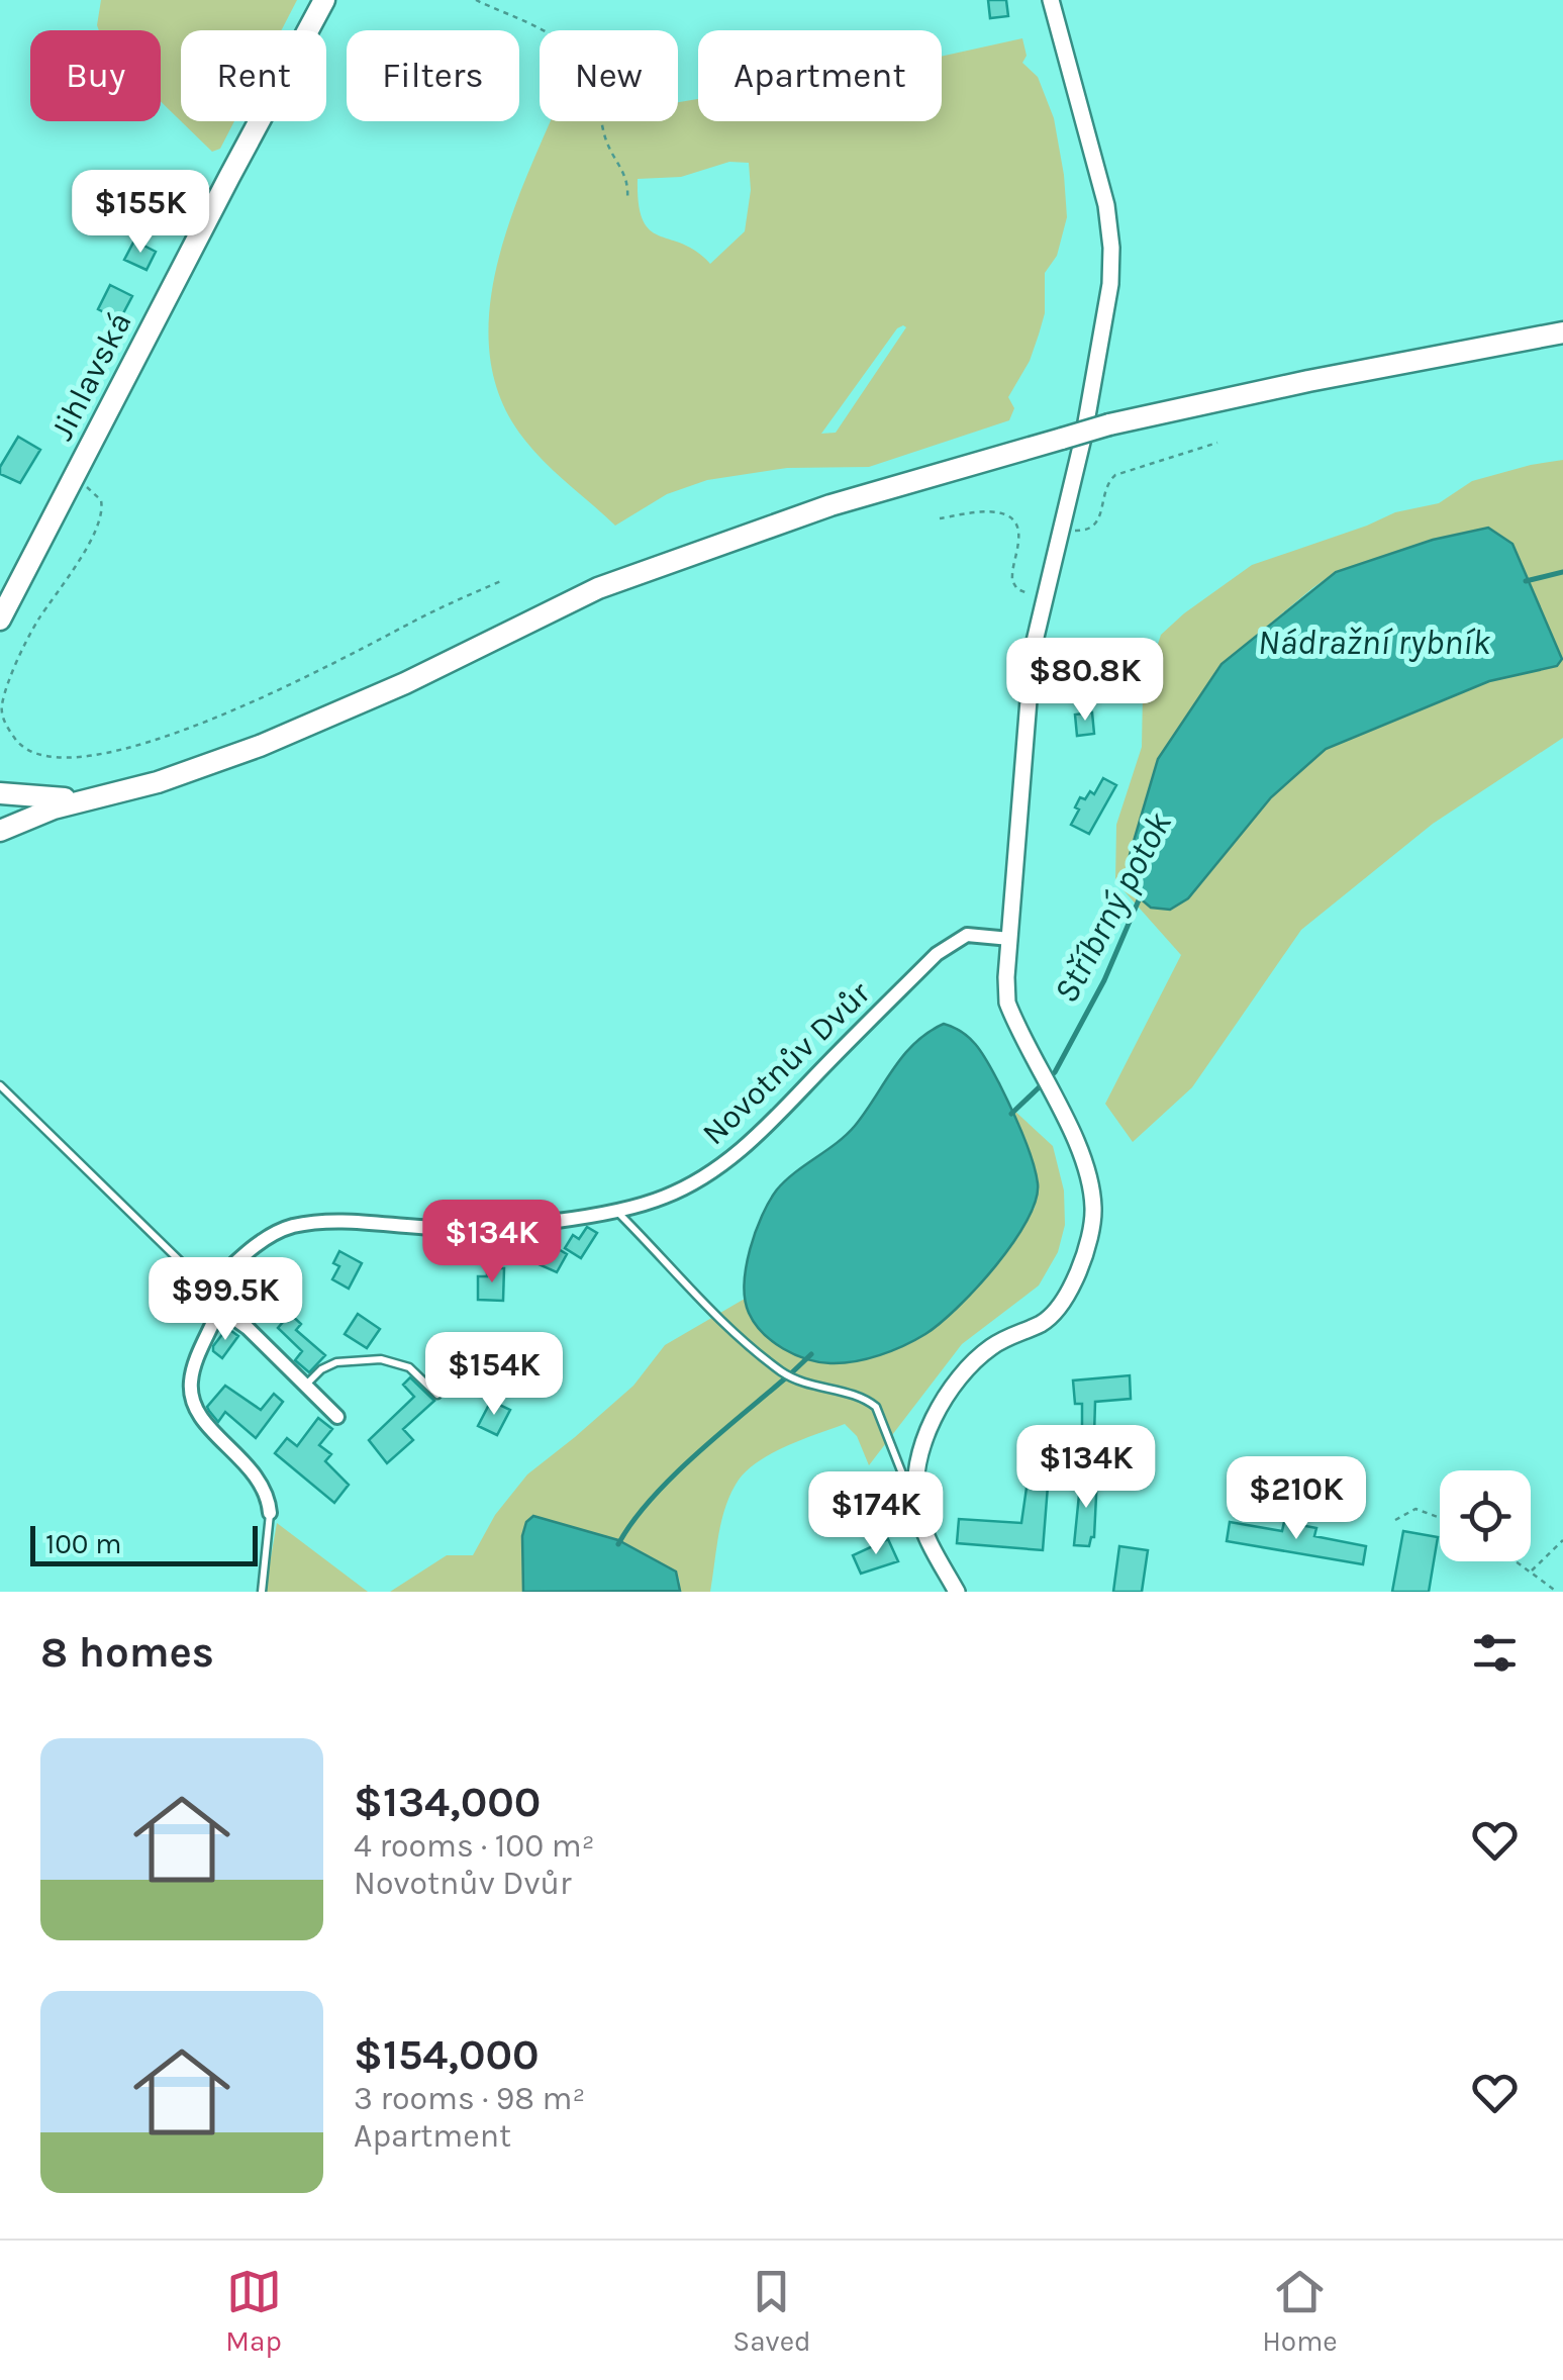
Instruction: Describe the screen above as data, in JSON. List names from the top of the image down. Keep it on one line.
{"streets":{"main road":["Jihlavská"],"street":["Novotnův Dvůr"]},"water":["Nádražní rybník","Stříbrný potok"],"scale_bar":"100 m","page":{"chip":["Buy","Rent","Filters","New","Apartment"],"price":["$155K","$80.8K","$134K","$99.5K","$154K","$134K","$210K","$174K"],"scale":"100 m","heading":"8 homes","list":[{"name":"$134,000","note":"4 rooms · 100 m² · Novotnův Dvůr"},{"name":"$154,000","note":"3 rooms · 98 m² · Apartment"}],"tabs":["Map","Saved","Home"]}}
